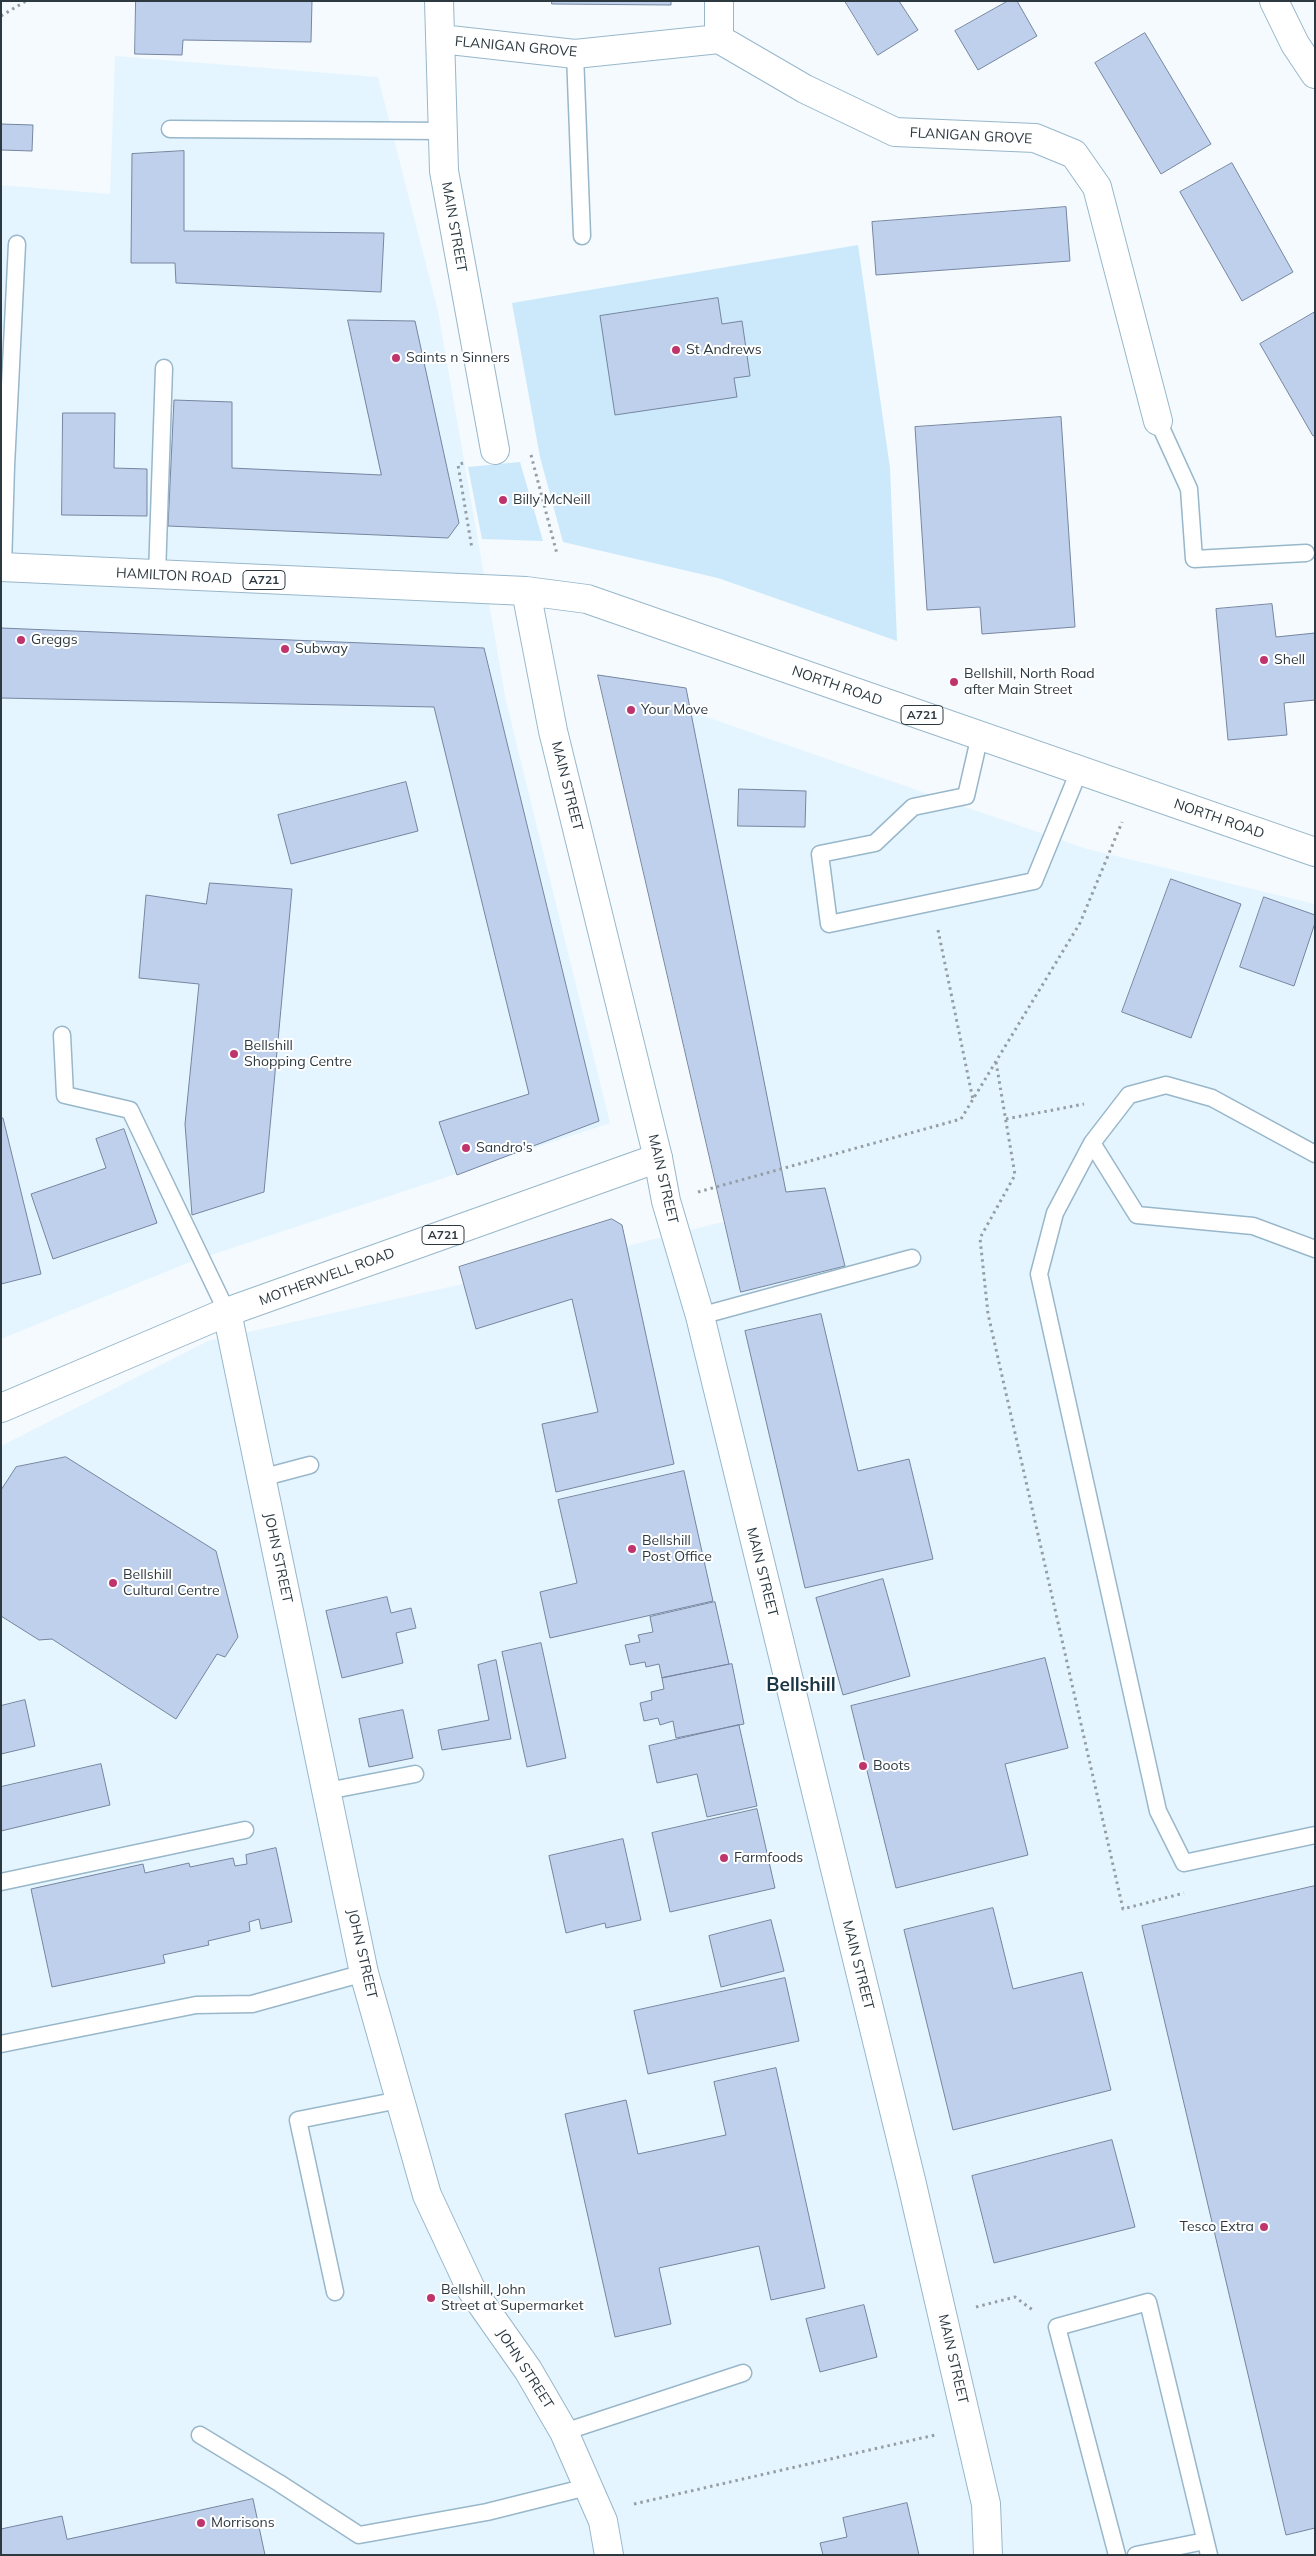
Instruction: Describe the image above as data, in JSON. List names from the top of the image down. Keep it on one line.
{"streets":{"street":["FLANIGAN GROVE","MAIN STREET","HAMILTON ROAD","A721","NORTH ROAD","MOTHERWELL ROAD","JOHN STREET"]},"crossings":[["FLANIGAN GROVE","MAIN STREET"],["MAIN STREET","HAMILTON ROAD"],["MAIN STREET","NORTH ROAD"],["MAIN STREET","MOTHERWELL ROAD"],["HAMILTON ROAD","NORTH ROAD"],["MOTHERWELL ROAD","JOHN STREET"]],"districts":["Bellshill"],"places":["St Andrews","Saints n Sinners","Billy McNeill","Greggs","Subway","Shell","Bellshill, North Road after Main Street","Your Move","Bellshill Shopping Centre","Sandro's","Bellshill Post Office","Bellshill Cultural Centre","Boots","Farmfoods","Tesco Extra","Bellshill, John Street at Supermarket","Morrisons"]}
